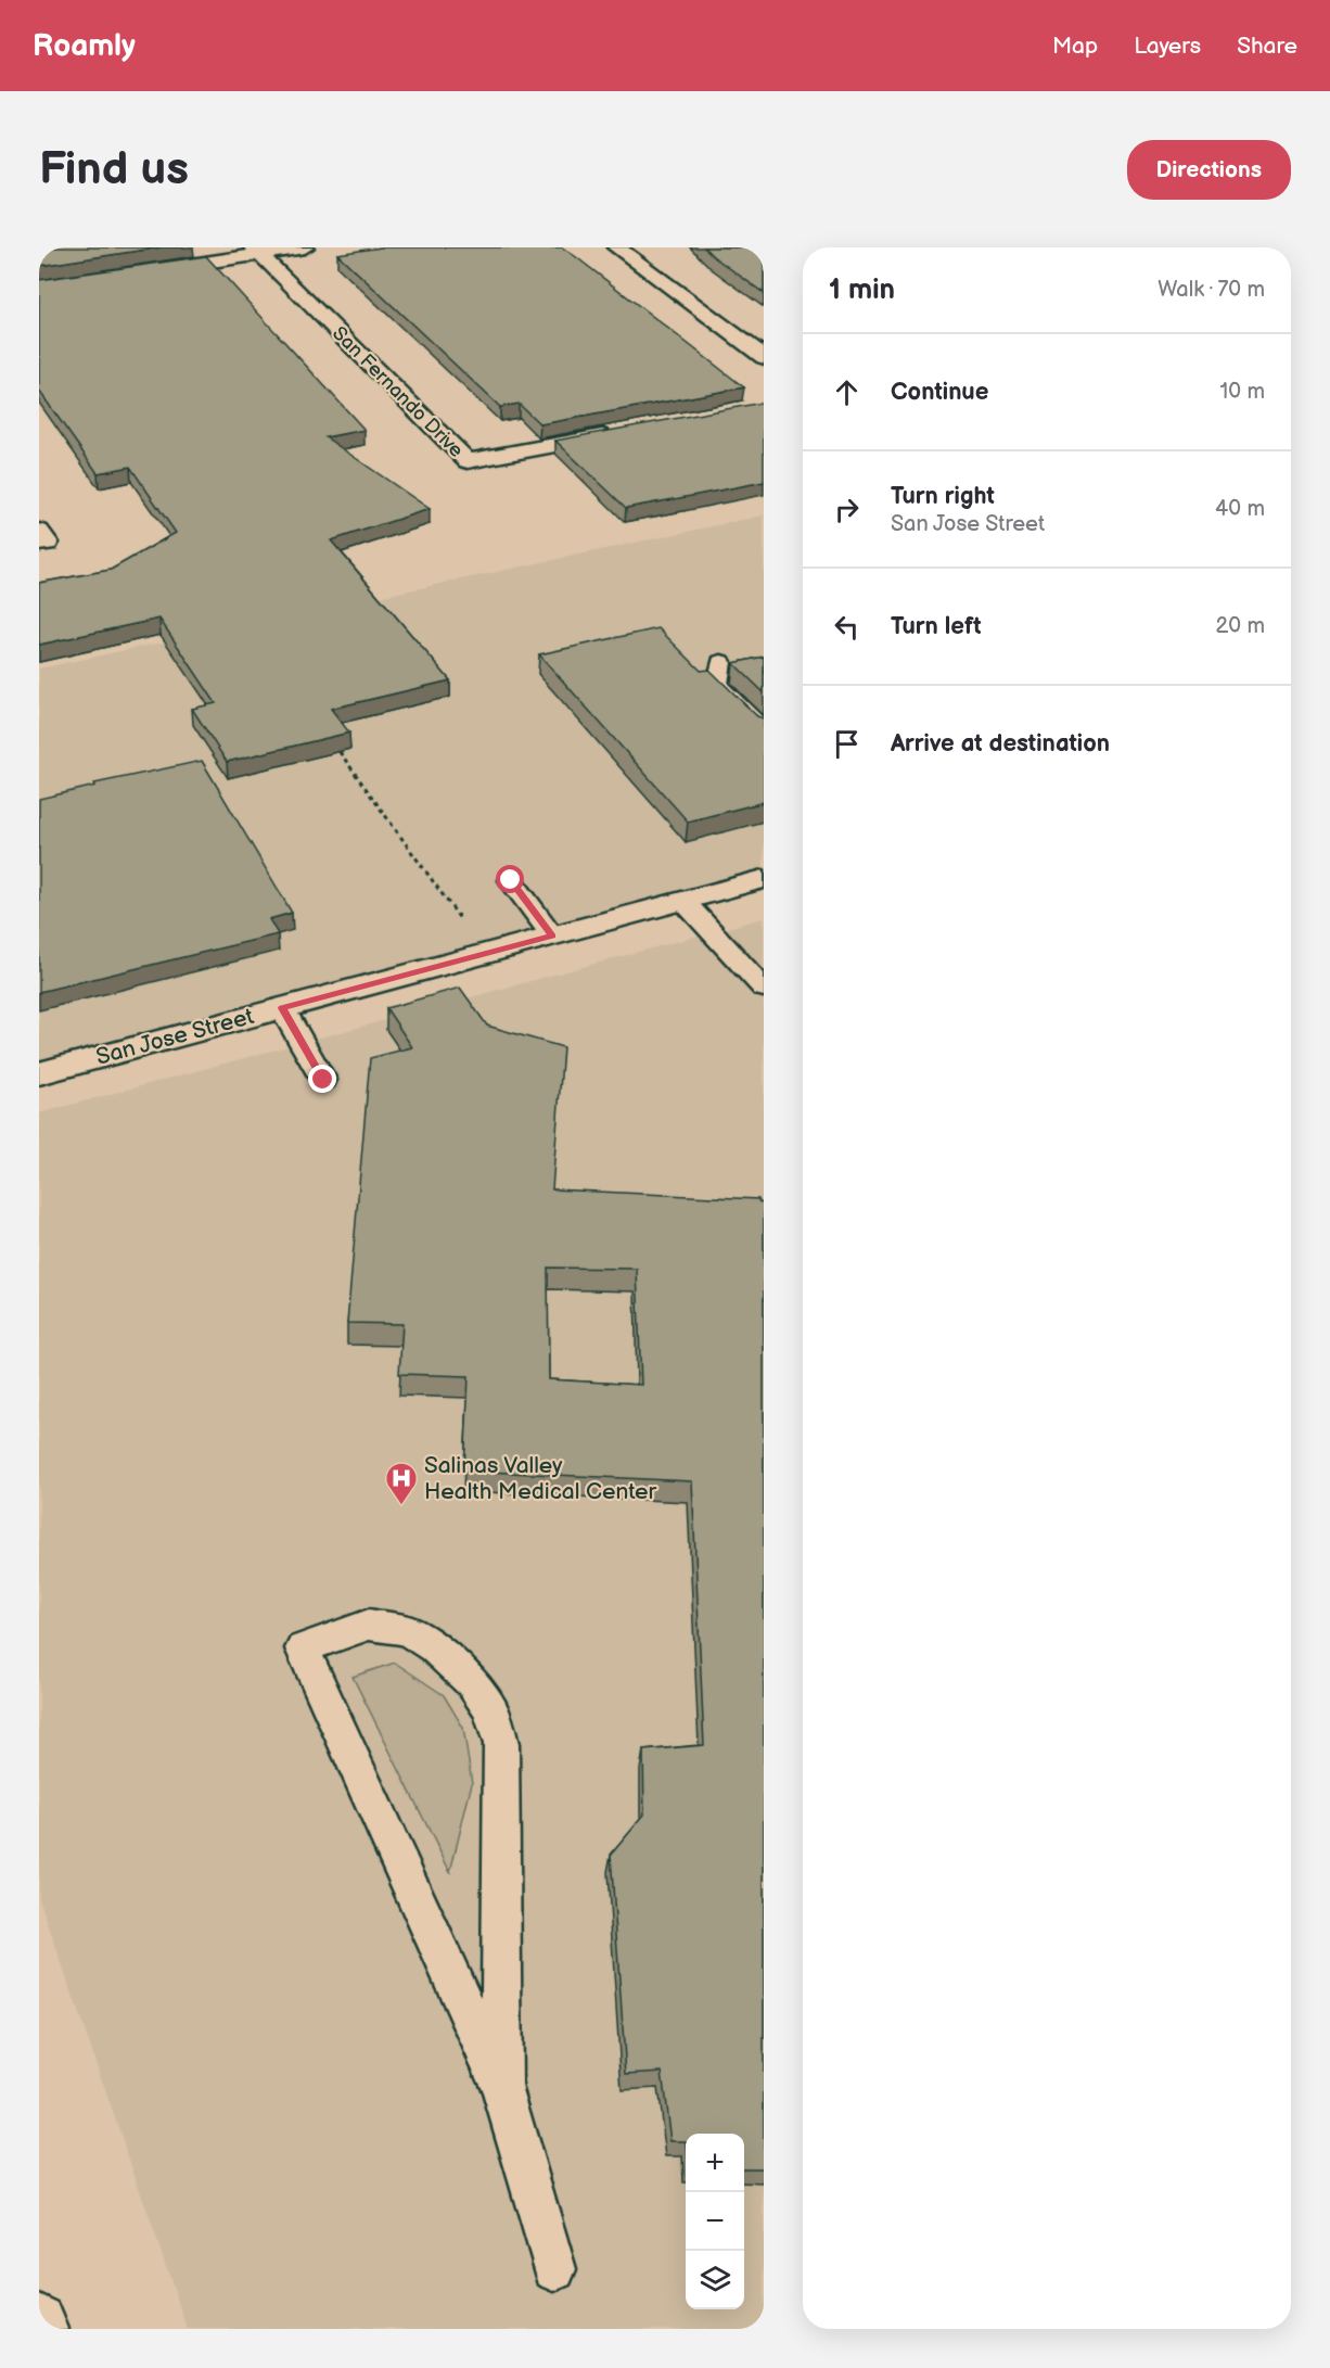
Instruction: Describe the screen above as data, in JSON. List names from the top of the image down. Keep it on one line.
{"streets":{"street":["San Fernando Drive","San Jose Street"]},"places":{"hospital":["Salinas Valley Health Medical Center"]},"page":{"header":"Roamly","nav":["Map","Layers","Share"],"buttons":"Directions","title":"Find us","heading":["1 min","Walk · 70 m"],"list":[["Continue","10 m"],["Turn right","San Jose Street","40 m"],["Turn left","20 m"],"Arrive at destination"],"map_buttons":["+","−"]}}
